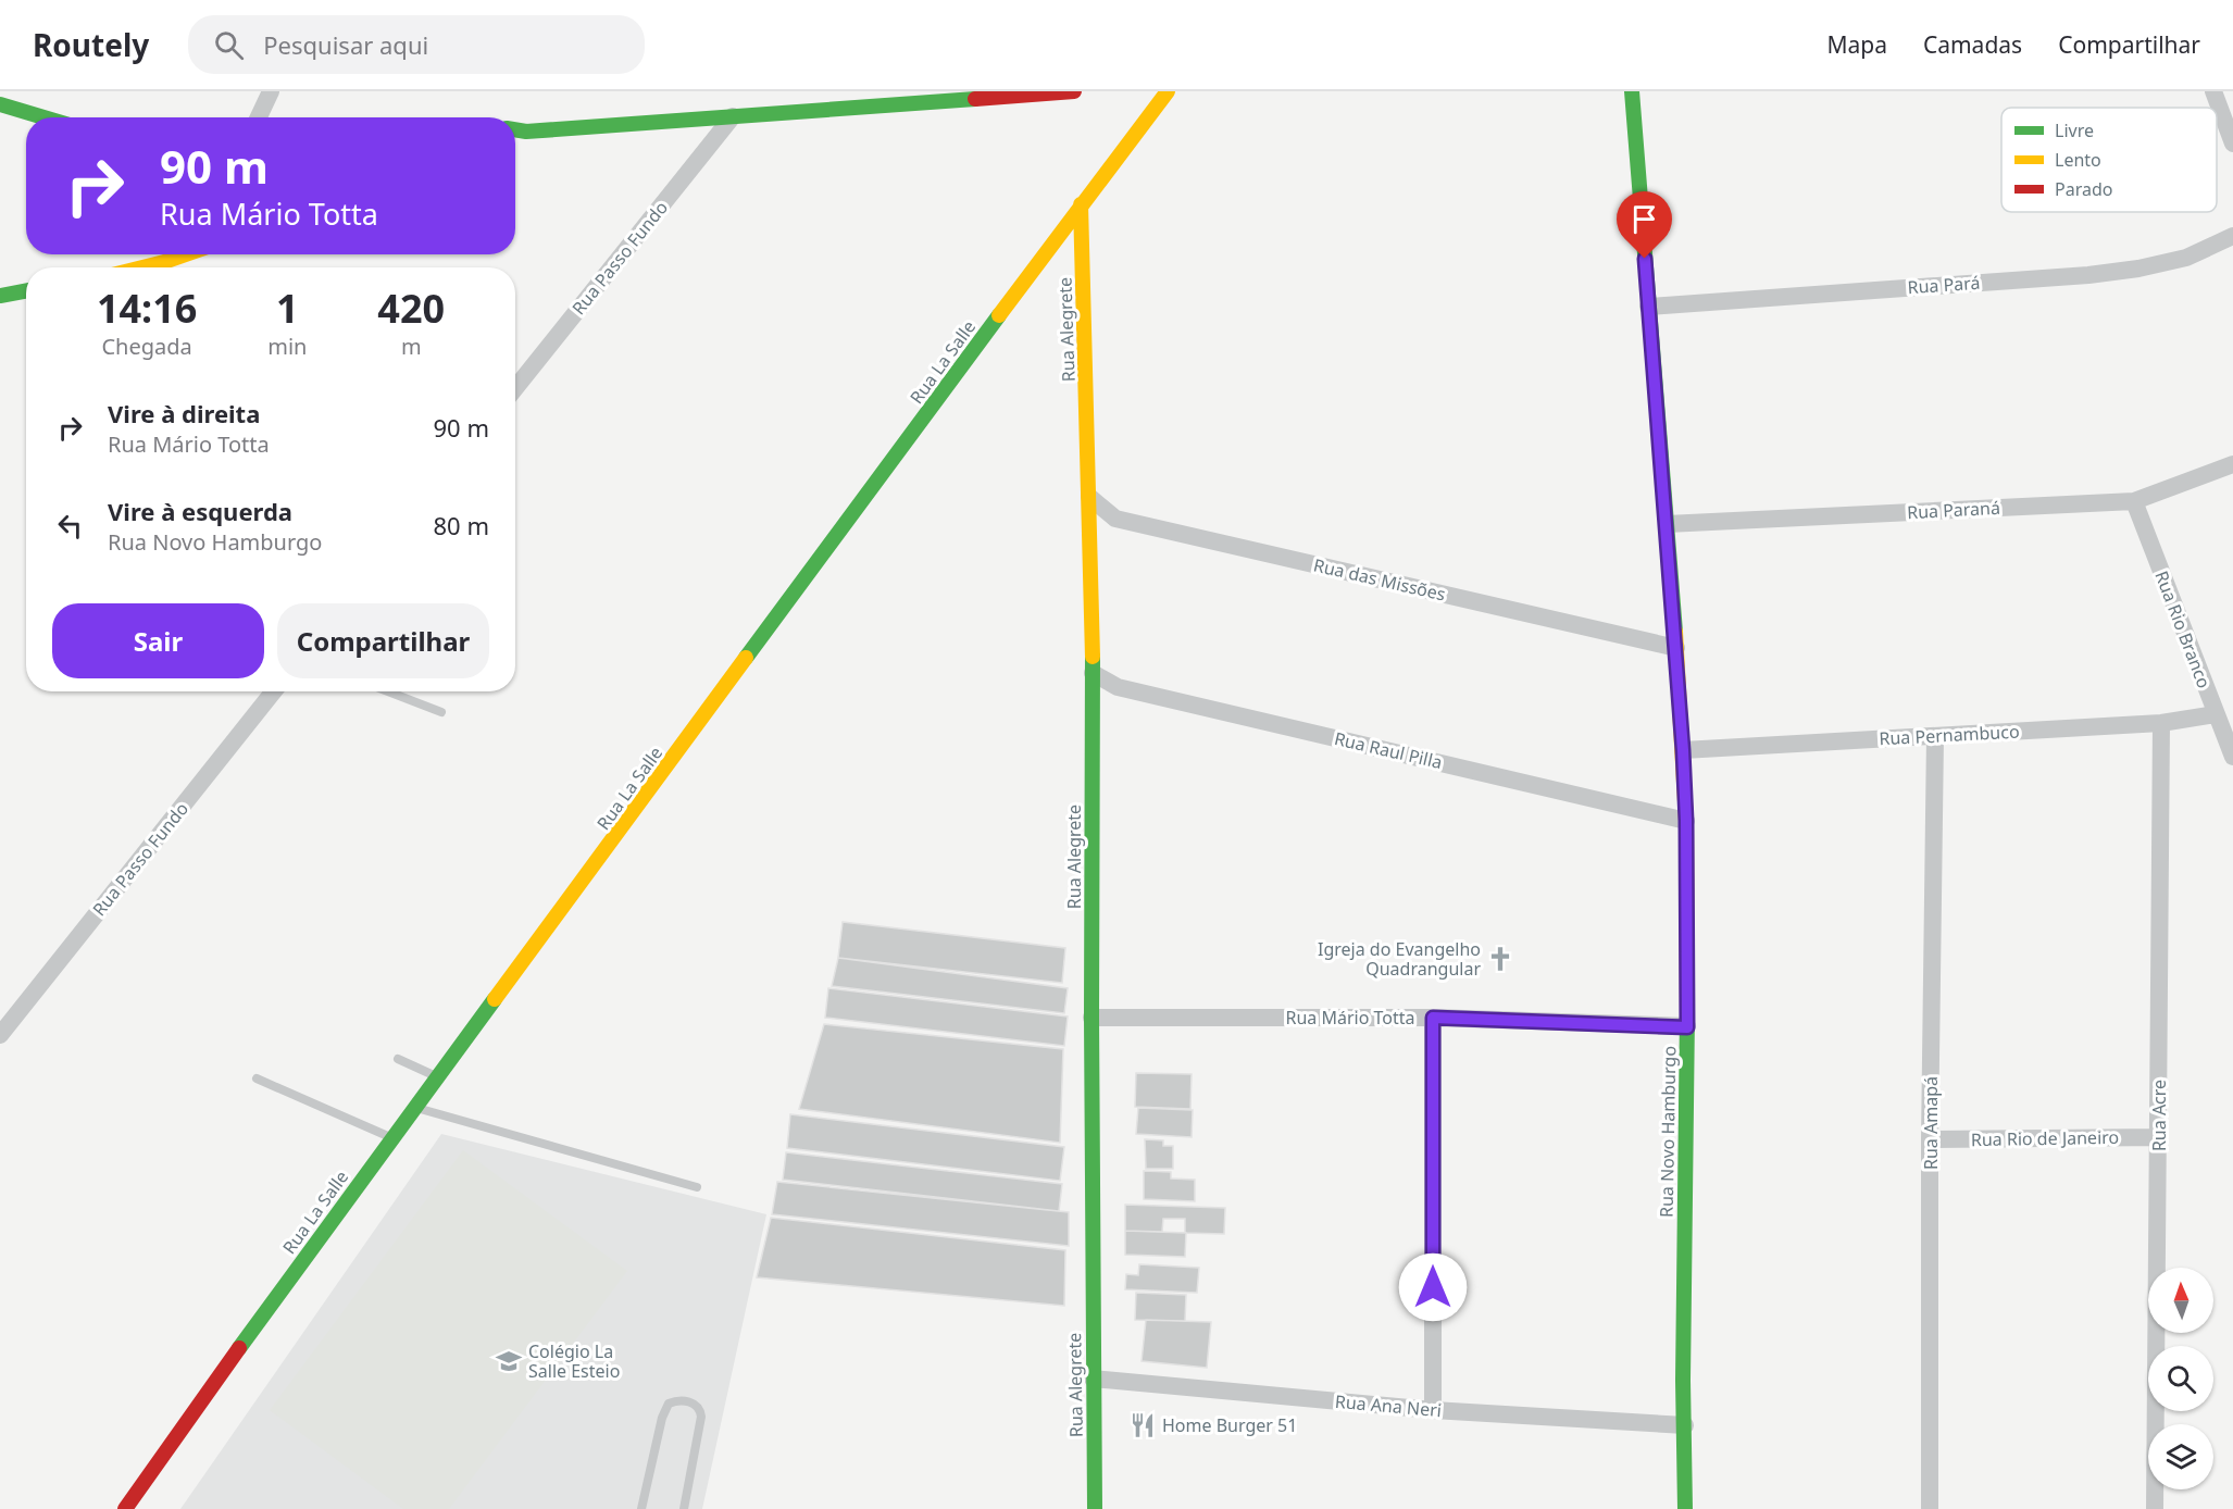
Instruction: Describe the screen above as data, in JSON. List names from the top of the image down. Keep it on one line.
{"streets":{"street":["Rua Passo Fundo","Rua Pará","Rua Alegrete","Rua La Salle","Rua Paraná","Rua das Missões","Rua Rio Branco","Rua Pernambuco","Rua Raul Pilla","Rua Mário Totta","Rua Acre","Rua Amapá","Rua Novo Hamburgo","Rua Rio de Janeiro","Rua Ana Neri"]},"crossings":[["Rua Pará","Rua Novo Hamburgo"],["Rua Alegrete","Rua La Salle"],["Rua Alegrete","Rua das Missões"],["Rua Alegrete","Rua Raul Pilla"],["Rua Alegrete","Rua Mário Totta"],["Rua Alegrete","Rua Ana Neri"],["Rua Paraná","Rua Rio Branco"],["Rua Paraná","Rua Novo Hamburgo"],["Rua das Missões","Rua Novo Hamburgo"],["Rua Rio Branco","Rua Pernambuco"],["Rua Pernambuco","Rua Acre"],["Rua Pernambuco","Rua Amapá"],["Rua Pernambuco","Rua Novo Hamburgo"],["Rua Raul Pilla","Rua Novo Hamburgo"],["Rua Mário Totta","Rua Novo Hamburgo"],["Rua Acre","Rua Rio de Janeiro"],["Rua Amapá","Rua Rio de Janeiro"],["Rua Novo Hamburgo","Rua Ana Neri"]],"places":{"church":["Igreja do Evangelho Quadrangular"],"school or university":["Colégio La Salle Esteio"],"restaurant":["Home Burger 51"]},"legend":["Livre","Lento","Parado"],"north":"top","page":{"header":"Routely","search":"Pesquisar aqui","nav":["Mapa","Camadas","Compartilhar"],"turn":["90 m","Rua Mário Totta"],"eta":["14:16","Chegada","1","min","420","m"],"list":[{"name":"Vire à direita","note":"Rua Mário Totta","value":"90 m"},{"name":"Vire à esquerda","note":"Rua Novo Hamburgo","value":"80 m"}],"buttons":["Sair","Compartilhar"]}}
